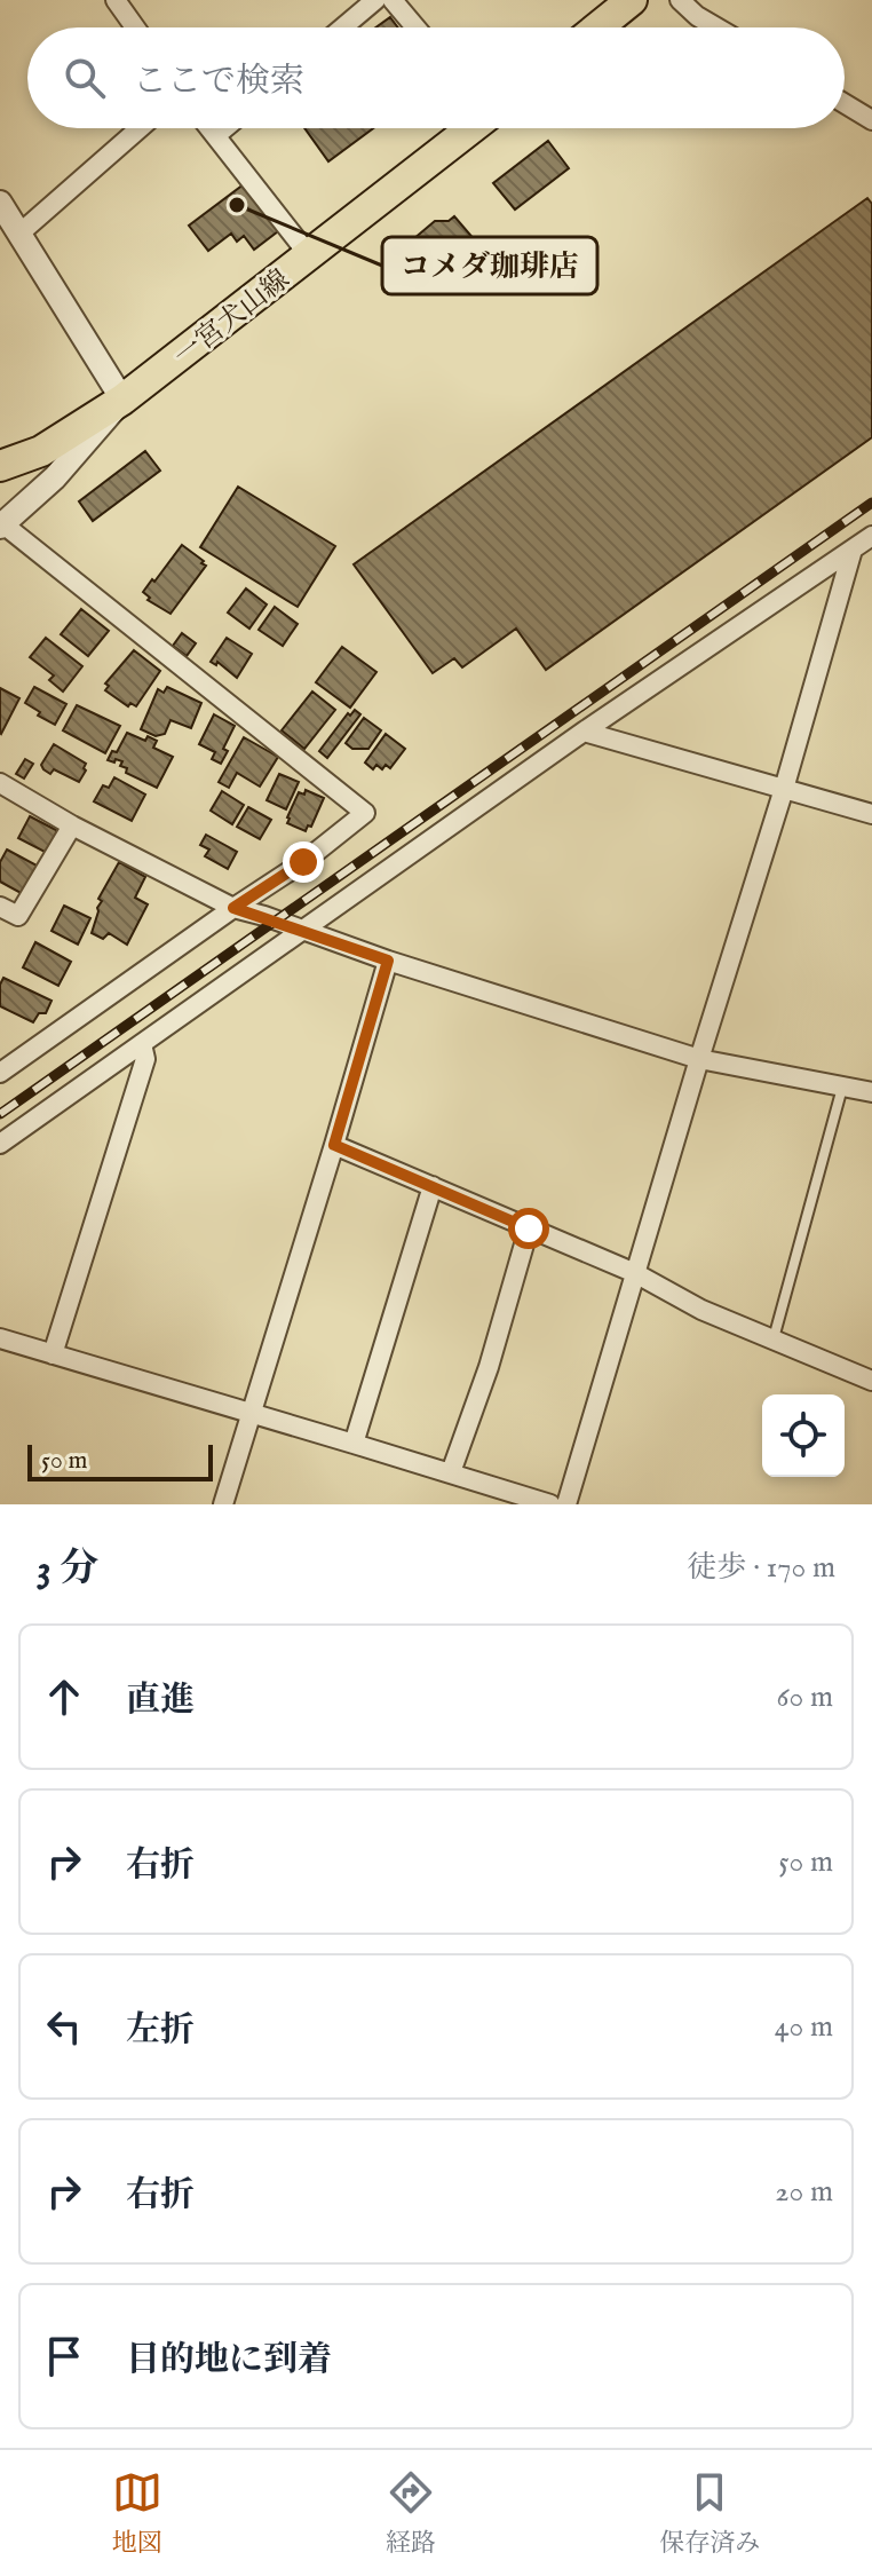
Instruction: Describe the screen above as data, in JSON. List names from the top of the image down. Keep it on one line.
{"streets":{"main road":["一宮犬山線"]},"places":["コメダ珈琲店"],"scale_bar":"50 m","page":{"search":"ここで検索","scale":"50 m","heading":["3 分","徒歩 · 170 m"],"list":[["直進","60 m"],["右折","50 m"],["左折","40 m"],["右折","20 m"],"目的地に到着"],"nav":["地図","経路","保存済み"]}}
